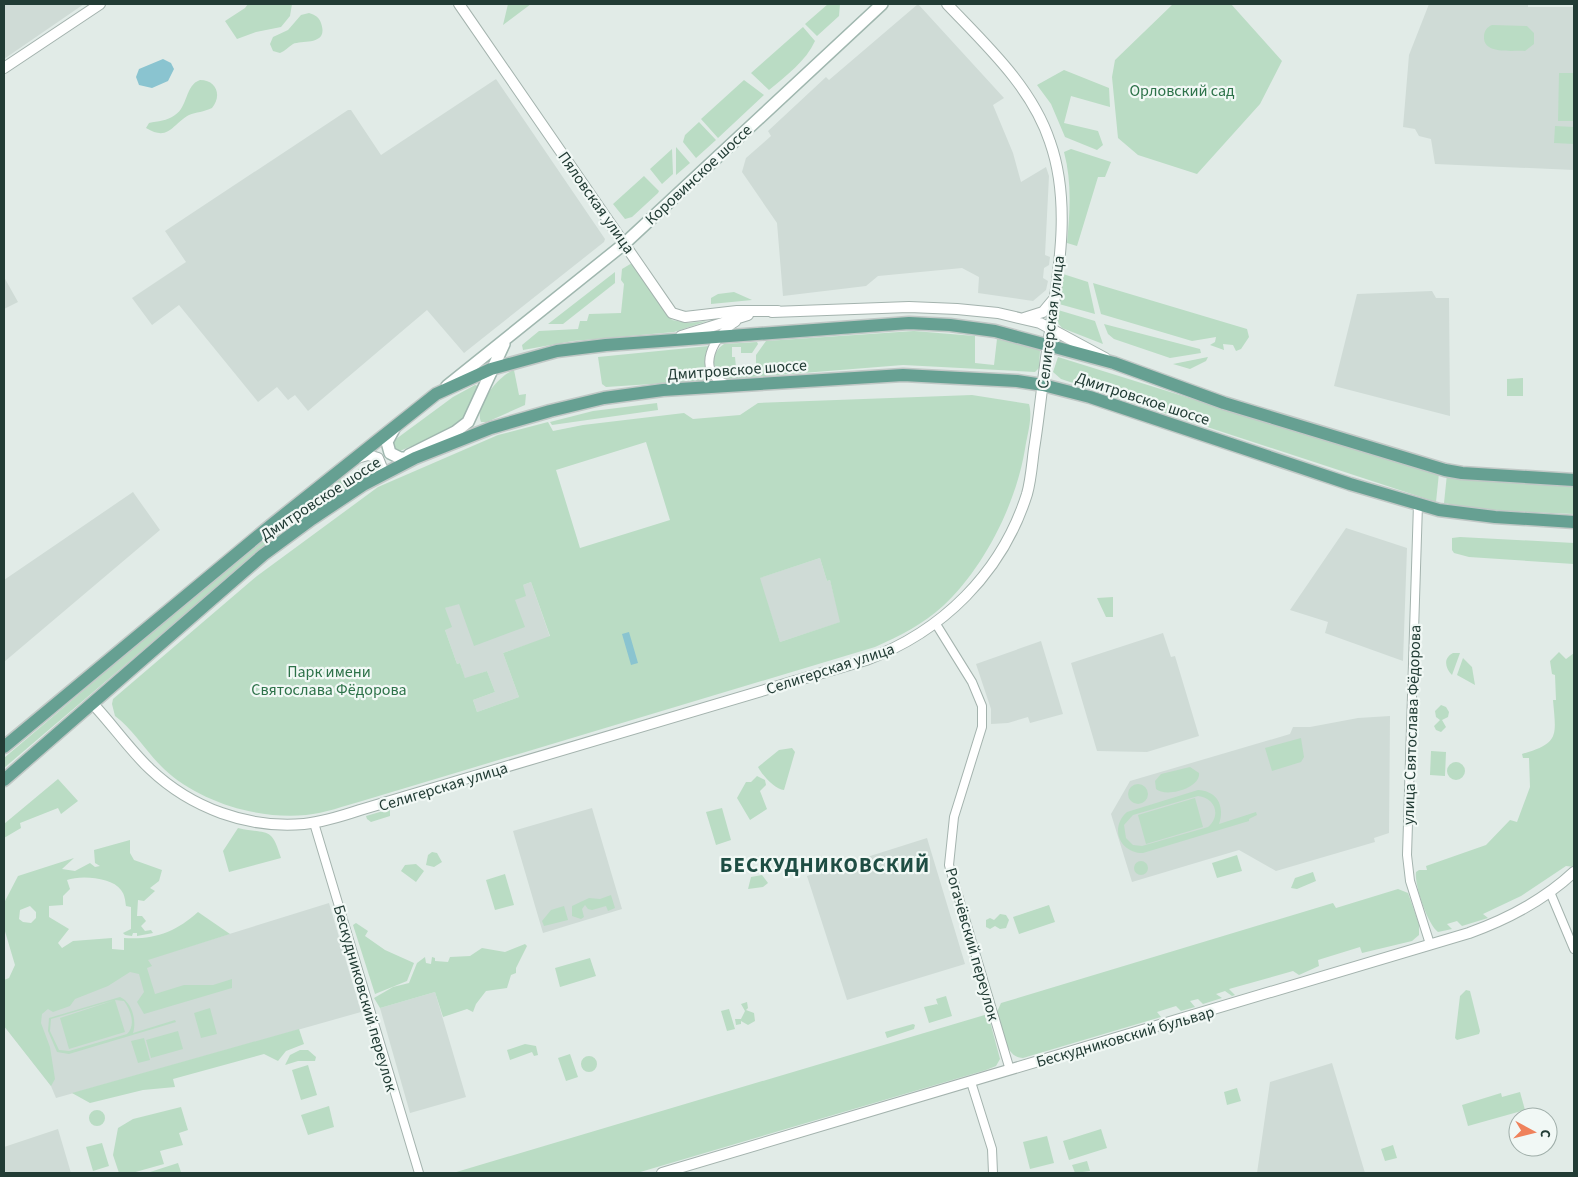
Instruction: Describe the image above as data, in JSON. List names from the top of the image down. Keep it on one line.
{"streets":{"main road":["Коровинское шоссе","Дмитровское шоссе"],"street":["Пяловская улица","Селигерская улица","улица Святослава Фёдорова","Рогачёвский переулок","Бескудниковский переулок","Бескудниковский бульвар"]},"crossings":[["Коровинское шоссе","Пяловская улица"],["Коровинское шоссе","Дмитровское шоссе"],["Селигерская улица","Дмитровское шоссе"],["Селигерская улица","Рогачёвский переулок"],["Селигерская улица","Бескудниковский переулок"],["Дмитровское шоссе","улица Святослава Фёдорова"],["улица Святослава Фёдорова","Бескудниковский бульвар"],["Рогачёвский переулок","Бескудниковский бульвар"]],"districts":["БЕСКУДНИКОВСКИЙ"],"parks":["Орловский сад","Парк имени Святослава Фёдорова"],"north":"right"}
